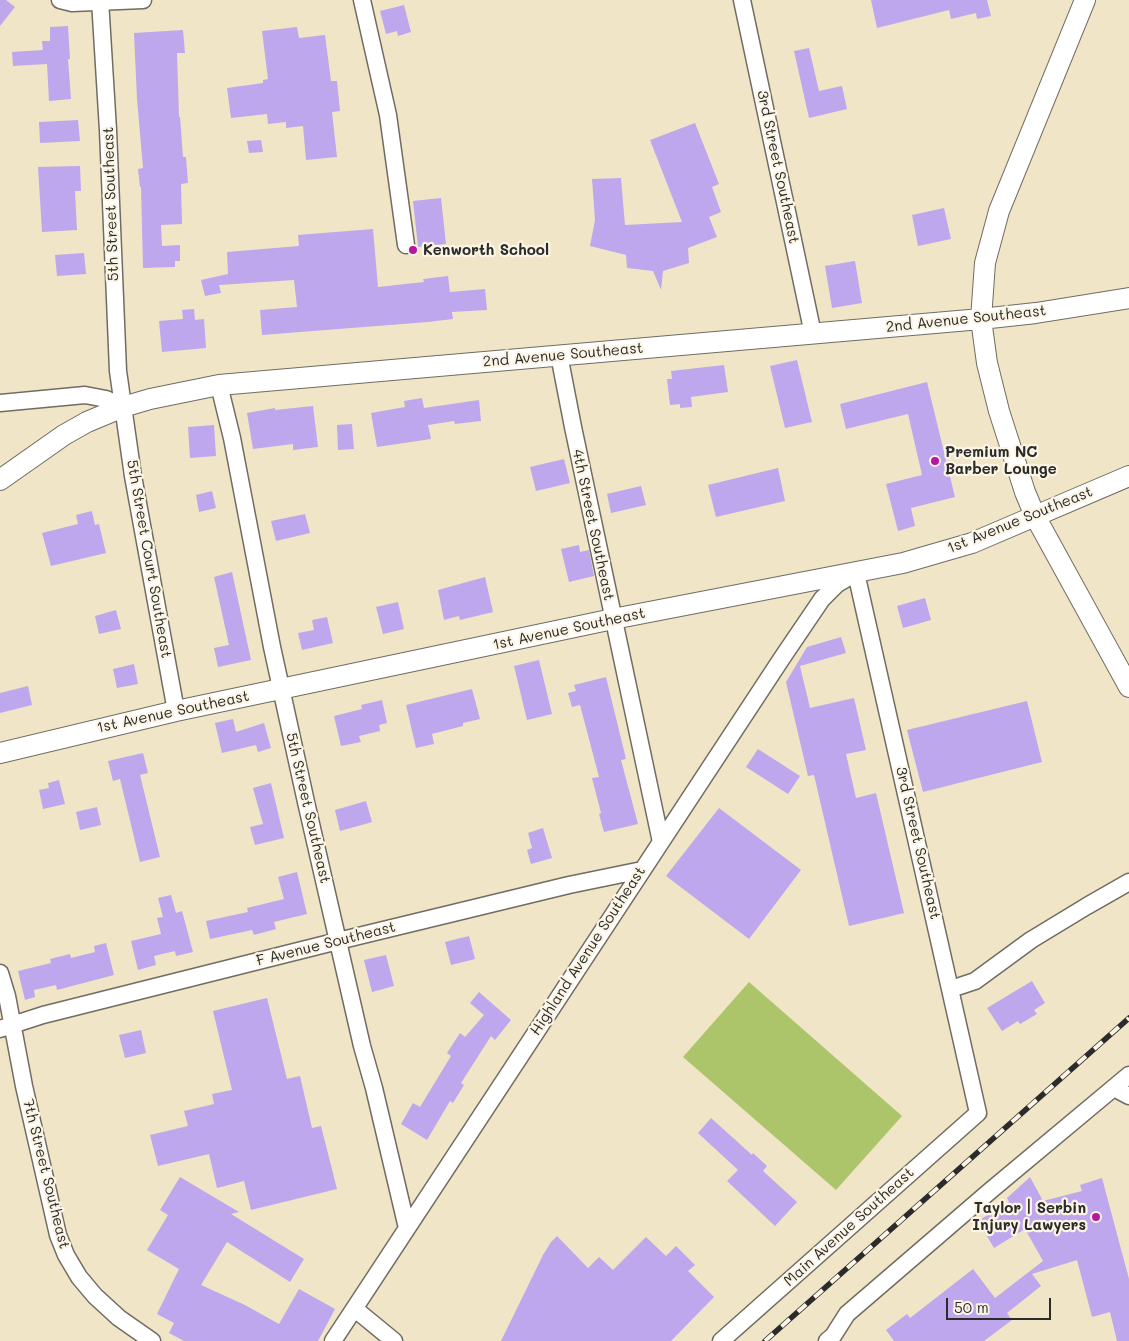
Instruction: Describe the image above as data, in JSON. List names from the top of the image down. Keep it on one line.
{"streets":{"main road":["2nd Avenue Southeast","1st Avenue Southeast"],"street":["3rd Street Southeast","5th Street Southeast","4th Street Southeast","5th Street Court Southeast","F Avenue Southeast","Highland Avenue Southeast","7th Street Southeast","Main Avenue Southeast"]},"crossings":[["3rd Street Southeast","2nd Avenue Southeast"],["3rd Street Southeast","1st Avenue Southeast"],["3rd Street Southeast","Highland Avenue Southeast"],["3rd Street Southeast","Main Avenue Southeast"],["5th Street Southeast","2nd Avenue Southeast"],["5th Street Southeast","1st Avenue Southeast"],["5th Street Southeast","5th Street Court Southeast"],["5th Street Southeast","F Avenue Southeast"],["5th Street Southeast","Highland Avenue Southeast"],["2nd Avenue Southeast","4th Street Southeast"],["2nd Avenue Southeast","5th Street Court Southeast"],["1st Avenue Southeast","4th Street Southeast"],["1st Avenue Southeast","5th Street Court Southeast"],["1st Avenue Southeast","Highland Avenue Southeast"],["4th Street Southeast","Highland Avenue Southeast"],["F Avenue Southeast","Highland Avenue Southeast"],["F Avenue Southeast","7th Street Southeast"]],"places":["Kenworth School","Premium NC Barber Lounge","Taylor | Serbin Injury Lawyers"],"scale_bar":"50 m"}
